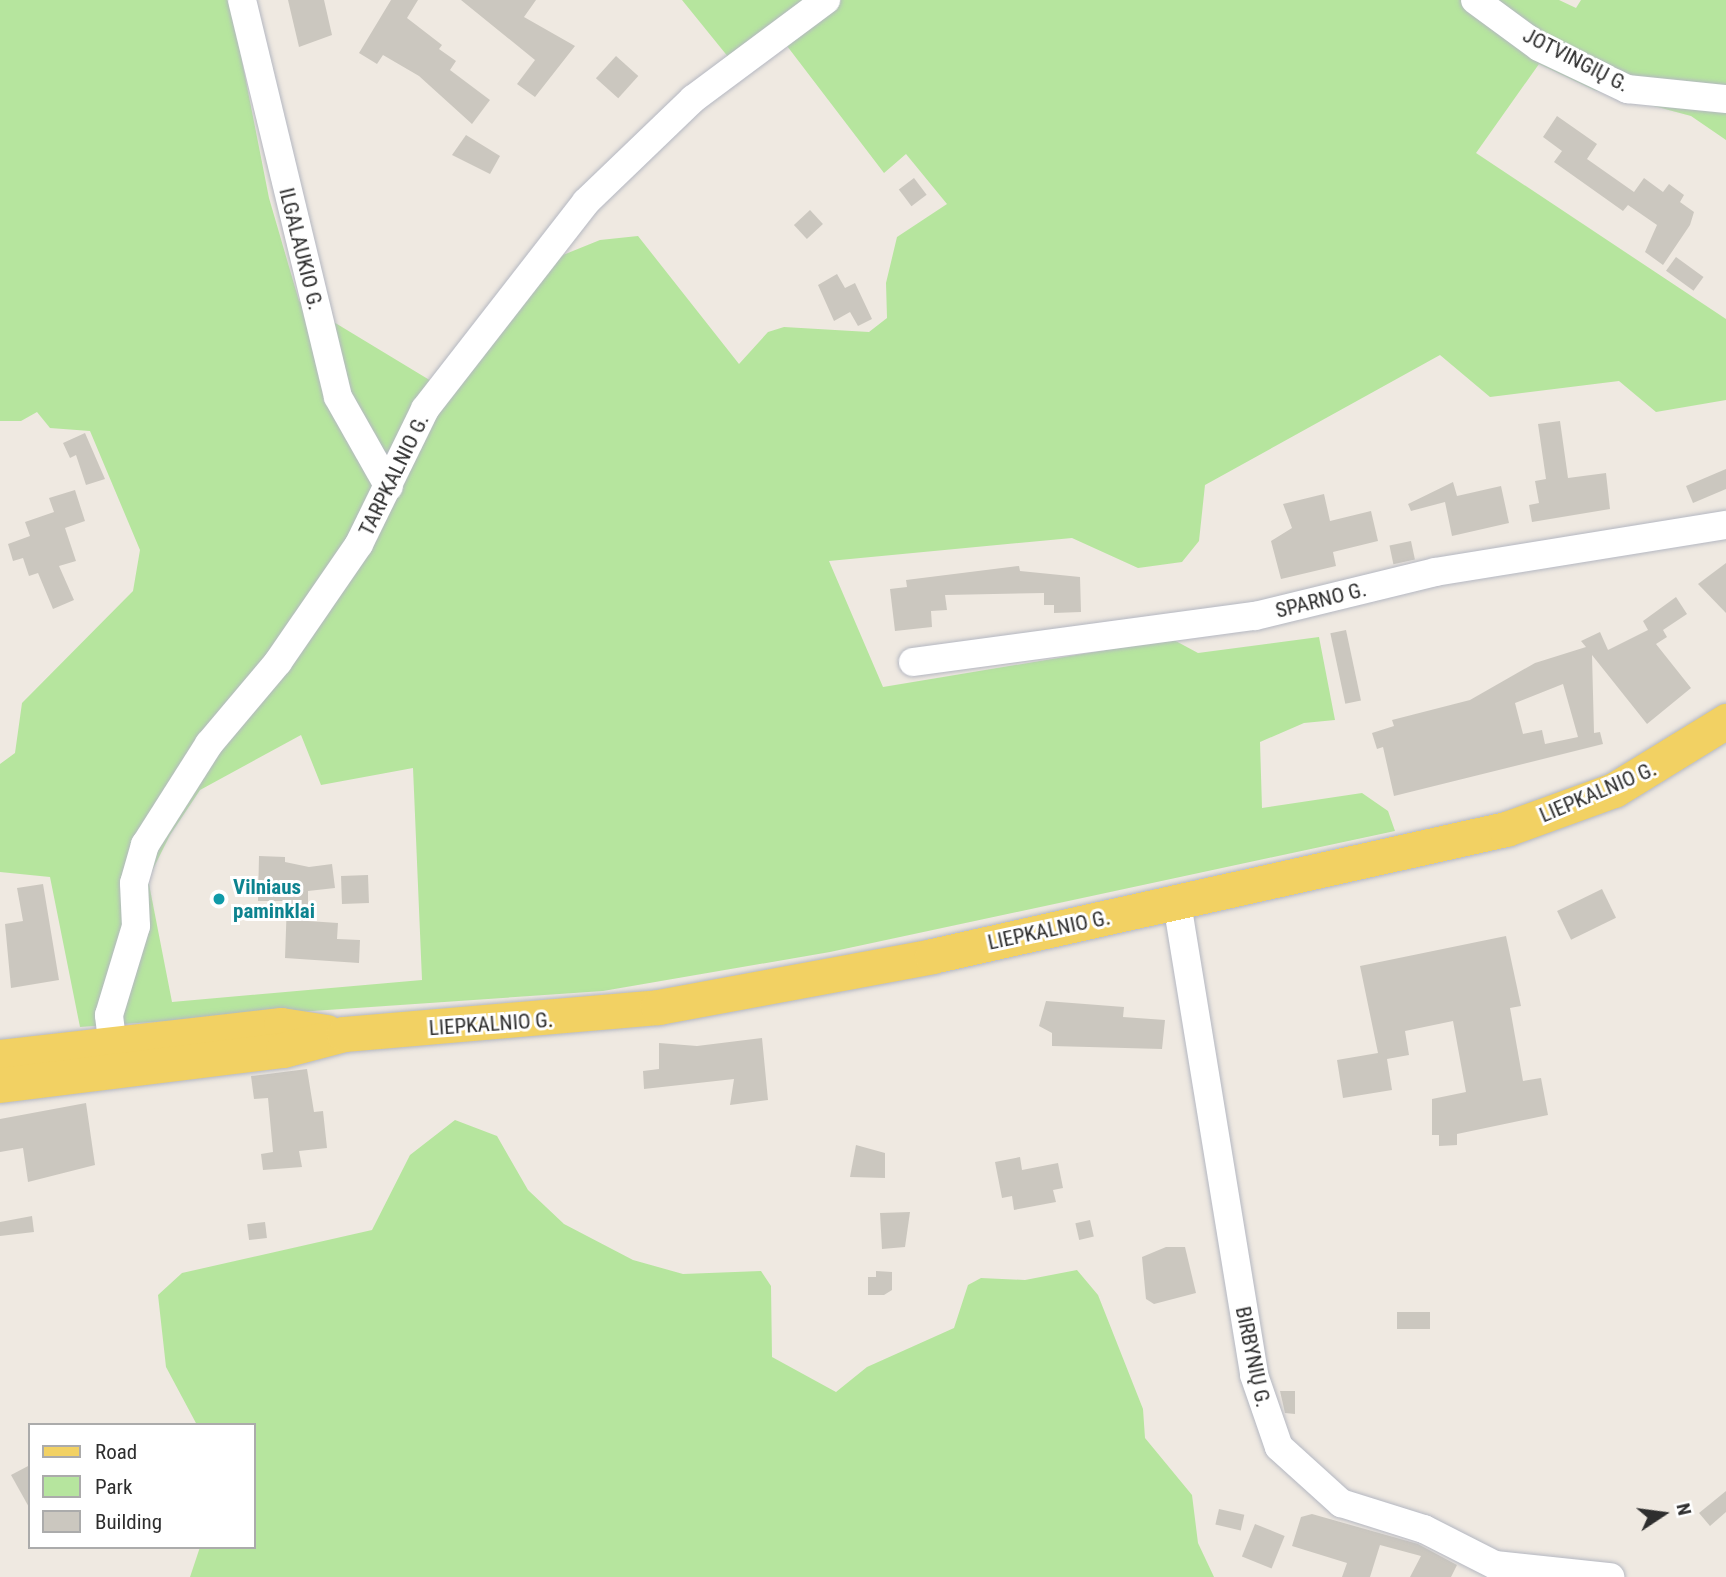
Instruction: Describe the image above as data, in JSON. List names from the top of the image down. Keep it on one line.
{"streets":{"main road":["LIEPKALNIO G."],"street":["JOTVINGIŲ G.","ILGALAUKIO G.","TARPKALNIO G.","SPARNO G.","BIRBYNIŲ G."]},"crossings":[["ILGALAUKIO G.","TARPKALNIO G."],["TARPKALNIO G.","LIEPKALNIO G."],["LIEPKALNIO G.","BIRBYNIŲ G."]],"places":["Vilniaus paminklai"],"legend":["Road","Park","Building"],"north":"right"}
